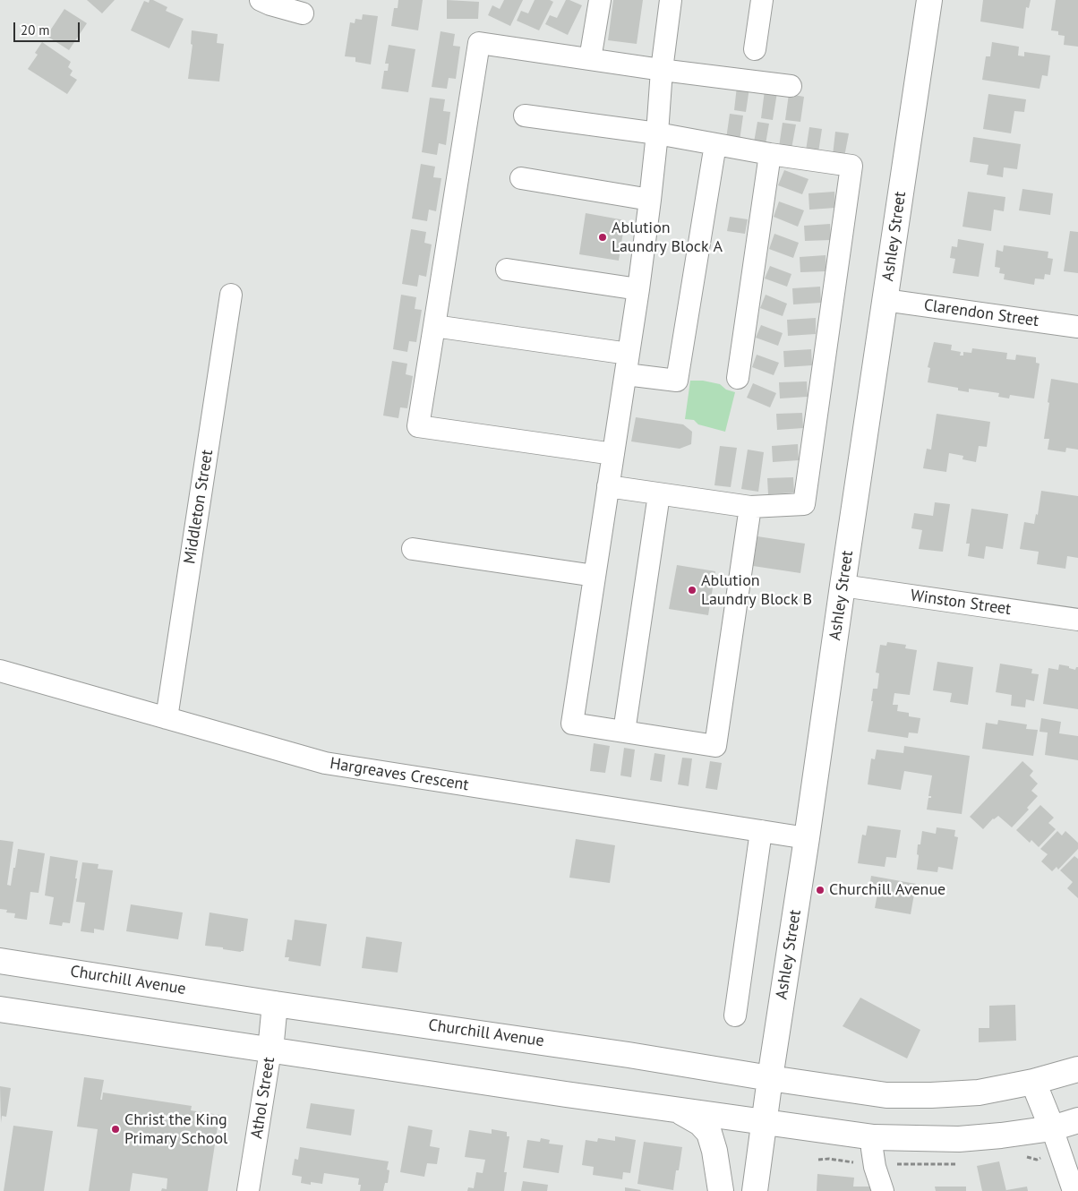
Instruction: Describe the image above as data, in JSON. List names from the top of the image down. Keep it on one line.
{"streets":{"main road":["Ashley Street","Churchill Avenue","Athol Street"],"street":["Clarendon Street","Middleton Street","Winston Street","Hargreaves Crescent"]},"crossings":[["Ashley Street","Clarendon Street"],["Ashley Street","Winston Street"],["Ashley Street","Hargreaves Crescent"],["Ashley Street","Churchill Avenue"],["Middleton Street","Hargreaves Crescent"],["Churchill Avenue","Athol Street"]],"places":["Ablution Laundry Block A","Ablution Laundry Block B","Churchill Avenue","Christ the King Primary School"],"scale_bar":"20 m"}
